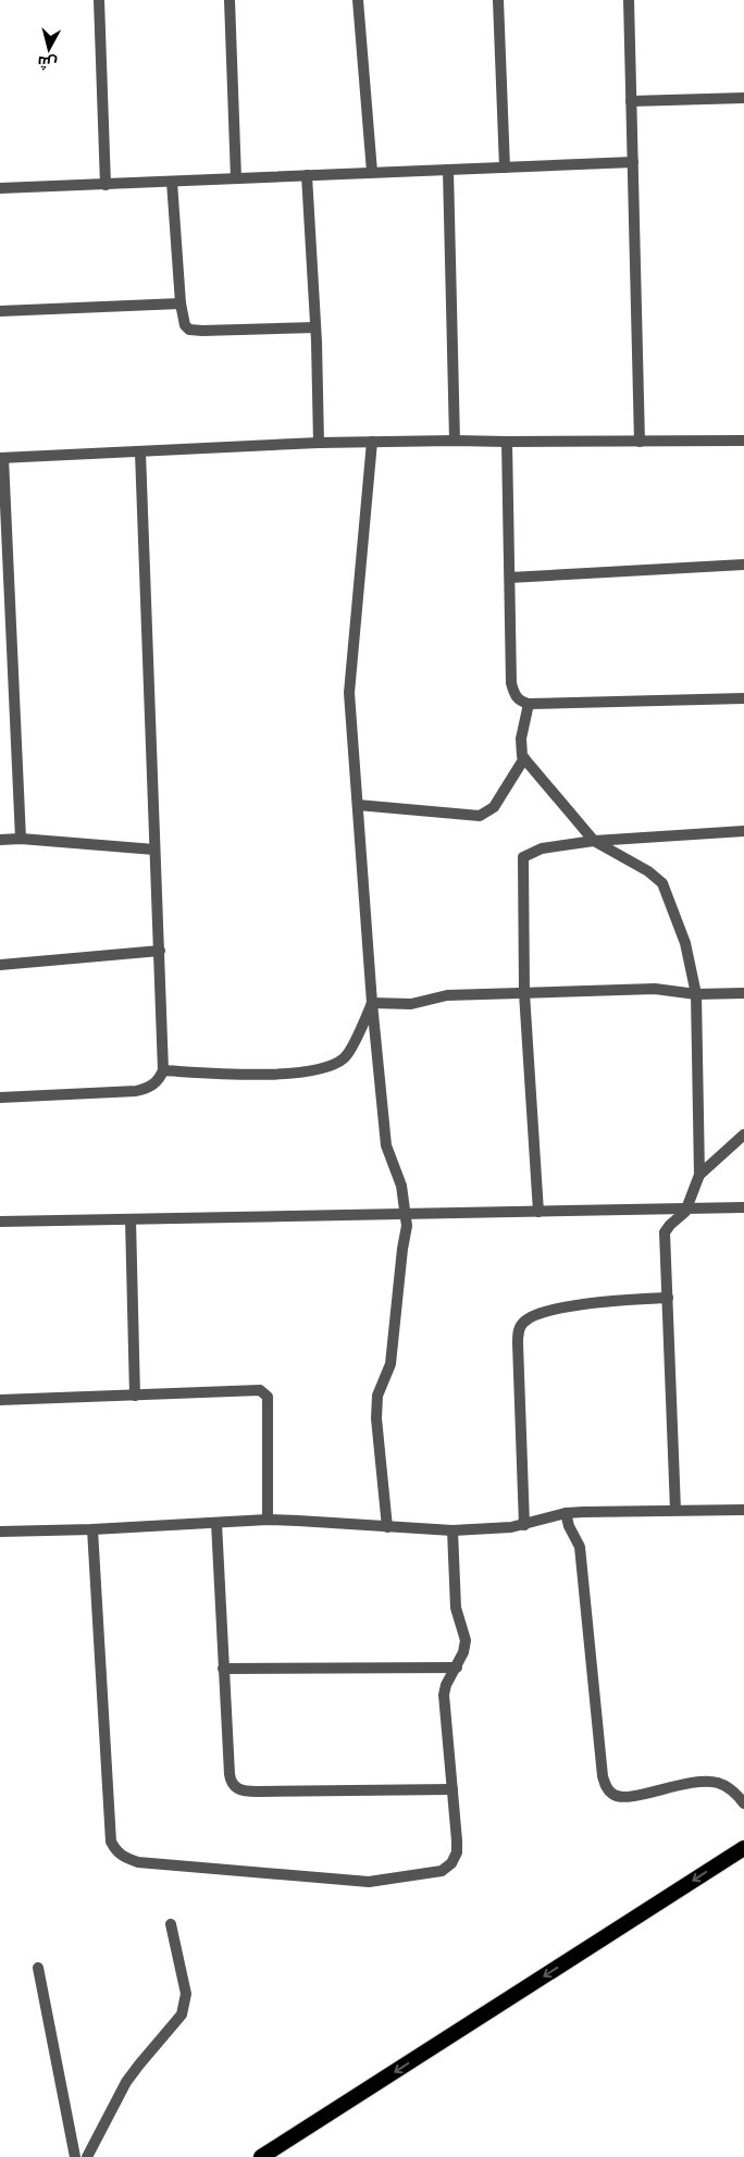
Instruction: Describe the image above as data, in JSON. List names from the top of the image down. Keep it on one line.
{"north":"bottom"}
